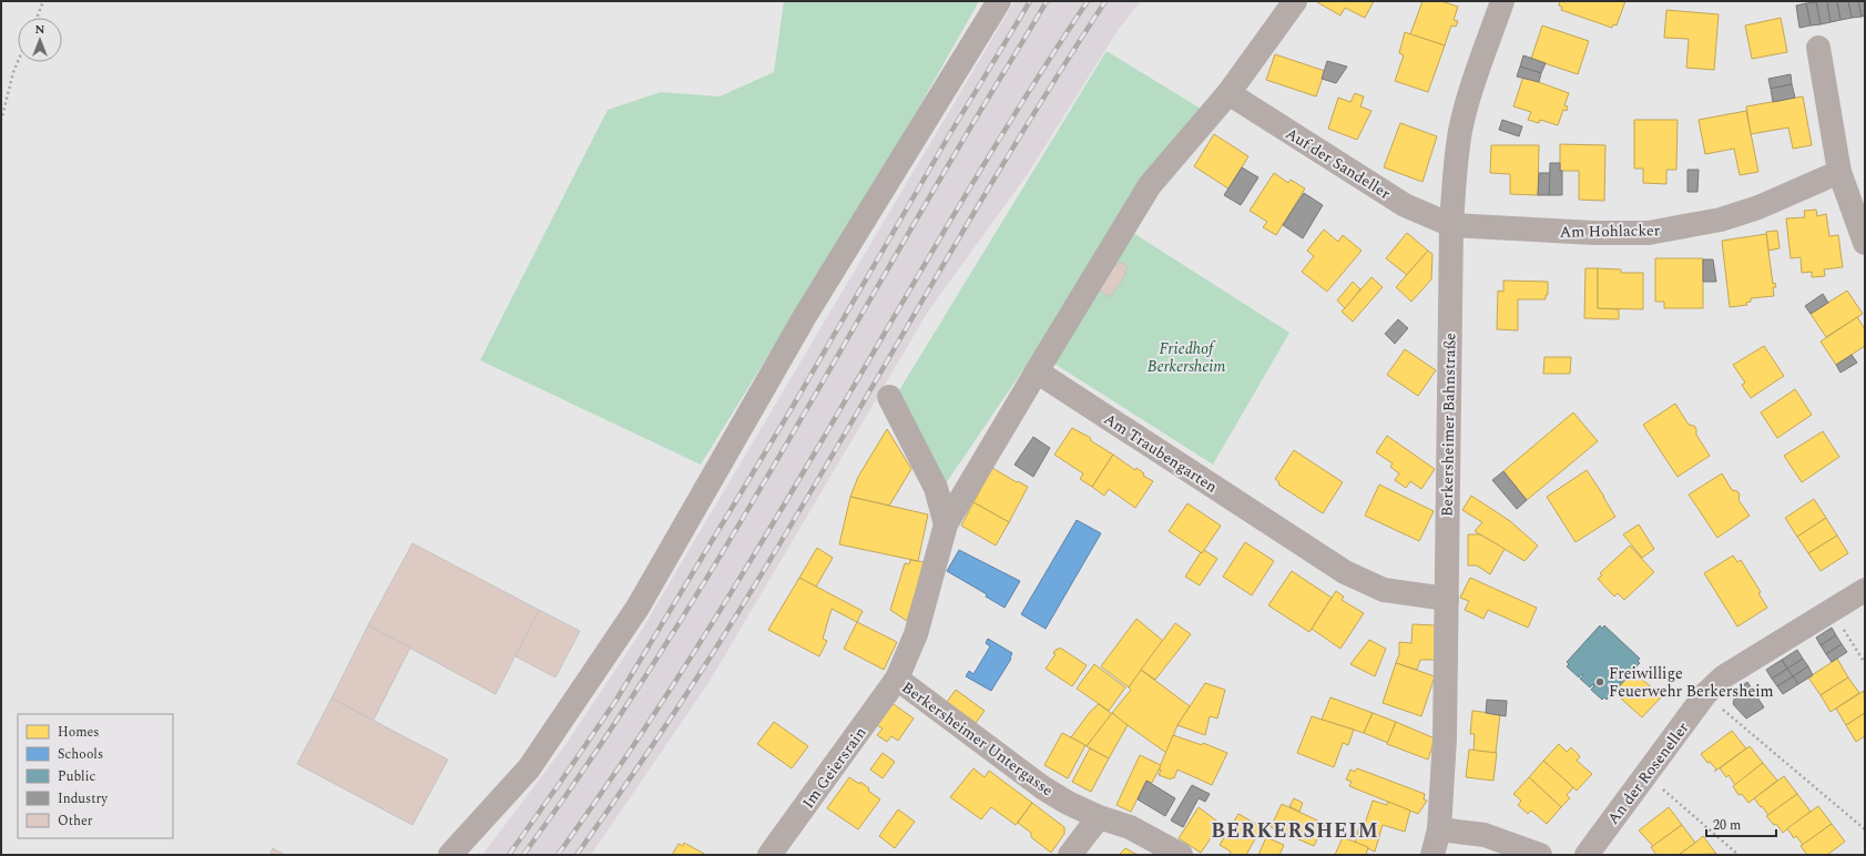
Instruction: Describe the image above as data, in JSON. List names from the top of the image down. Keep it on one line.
{"streets":{"street":["Auf der Sandeller","Am Hohlacker","Berkersheimer Bahnstraße","Am Traubengarten","Berkersheimer Untergasse","Im Geiersrain","An der Roseneller"]},"crossings":[["Auf der Sandeller","Am Hohlacker"],["Auf der Sandeller","Berkersheimer Bahnstraße"],["Am Hohlacker","Berkersheimer Bahnstraße"],["Berkersheimer Bahnstraße","Am Traubengarten"],["Berkersheimer Untergasse","Im Geiersrain"]],"districts":["BERKERSHEIM"],"parks":["Friedhof Berkersheim"],"places":["Freiwillige Feuerwehr Berkersheim"],"legend":["Homes","Schools","Public","Industry","Other"],"scale_bar":"20 m","north":"top"}
